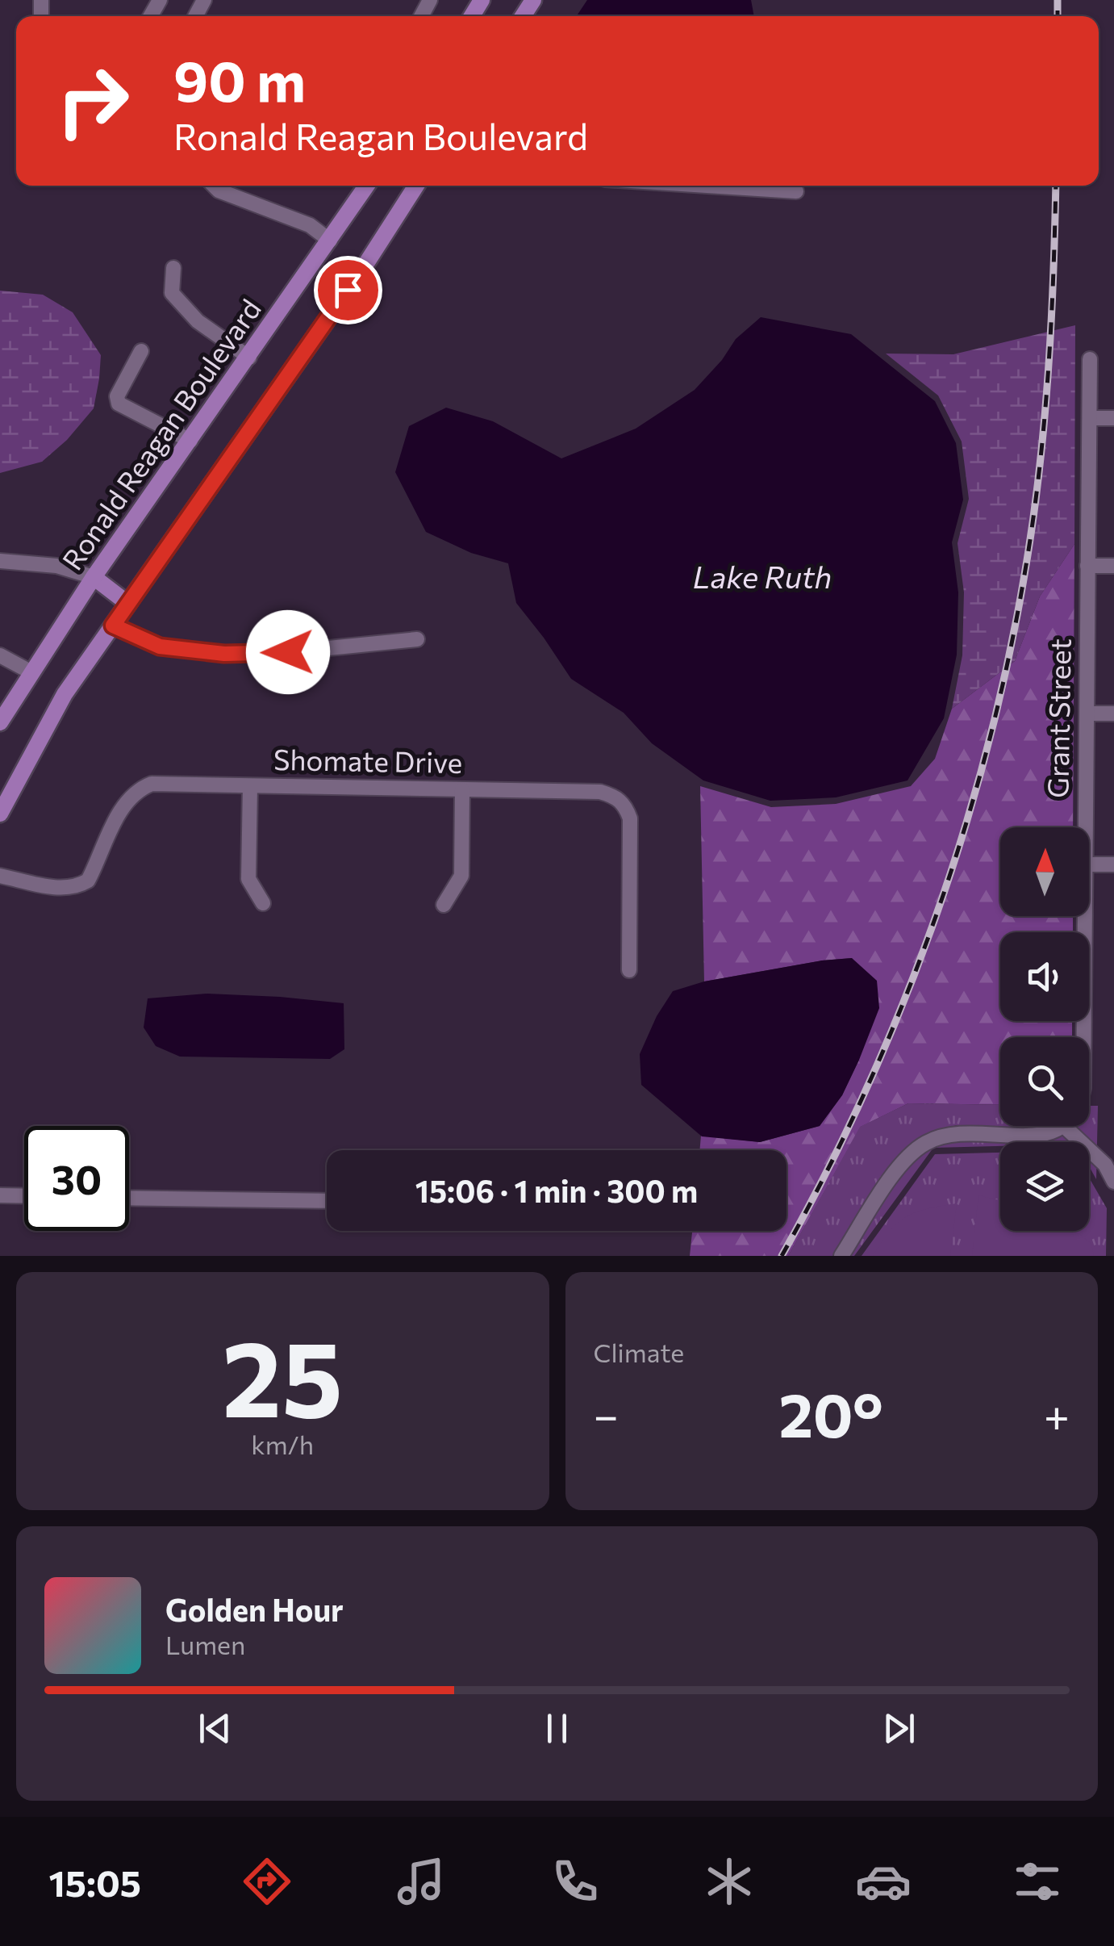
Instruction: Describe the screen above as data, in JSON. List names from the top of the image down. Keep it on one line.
{"streets":{"main road":["Ronald Reagan Boulevard"],"street":["Grant Street","Shomate Drive"]},"water":["Lake Ruth"],"north":"top","page":{"turn":["90 m","Ronald Reagan Boulevard"],"limit":"30","trip":"15:06 · 1 min · 300 m","tile":[["25","km/h"],"Climate"],"heat":["−","20°","+"],"song":["Golden Hour","Lumen"],"tabs":"15:05"}}
